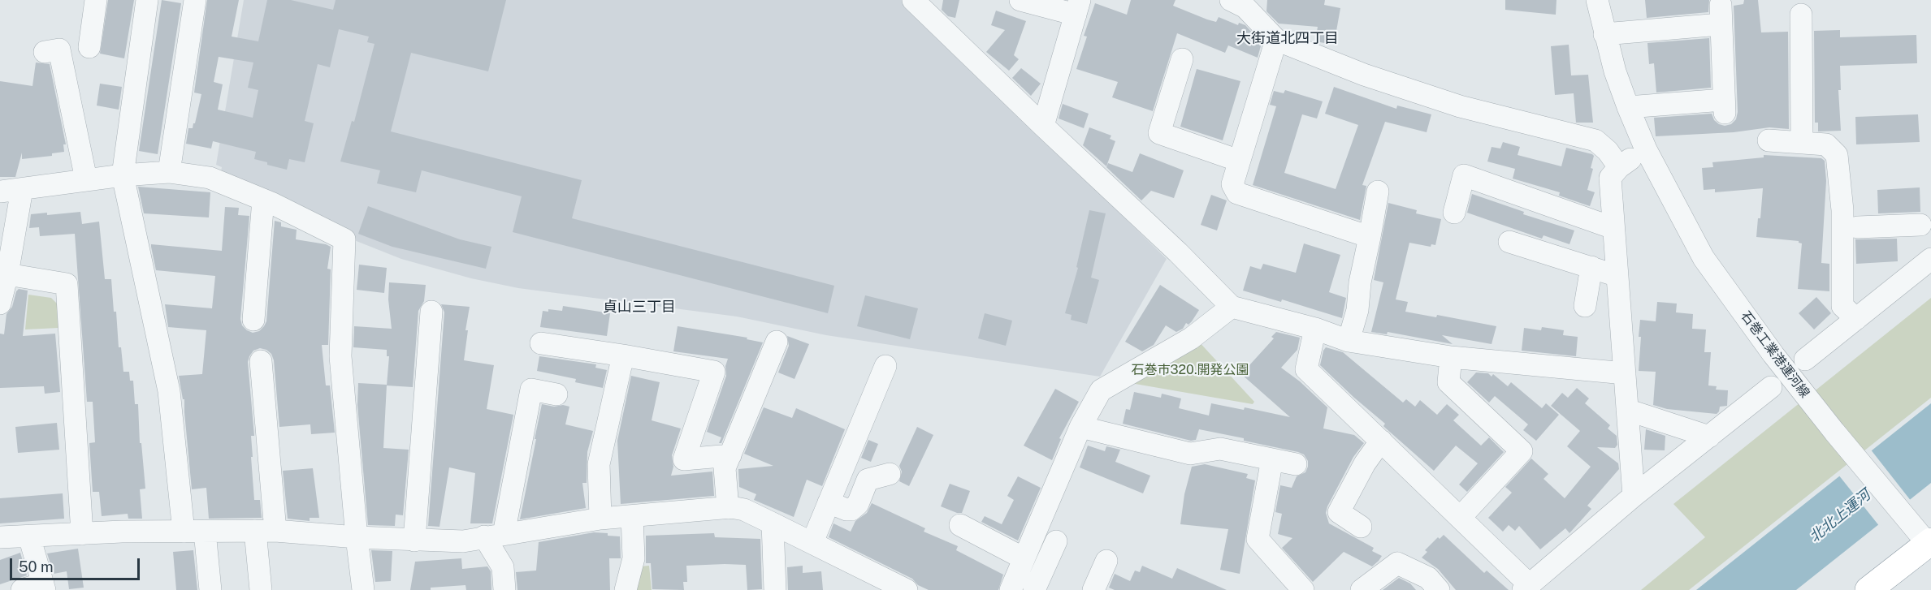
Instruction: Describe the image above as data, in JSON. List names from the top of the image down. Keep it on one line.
{"streets":{"street":["石巻工業港運河線"]},"districts":["大街道北四丁目","貞山三丁目"],"water":["北北上運河"],"parks":["石巻市320.開発公園"],"scale_bar":"50 m"}
